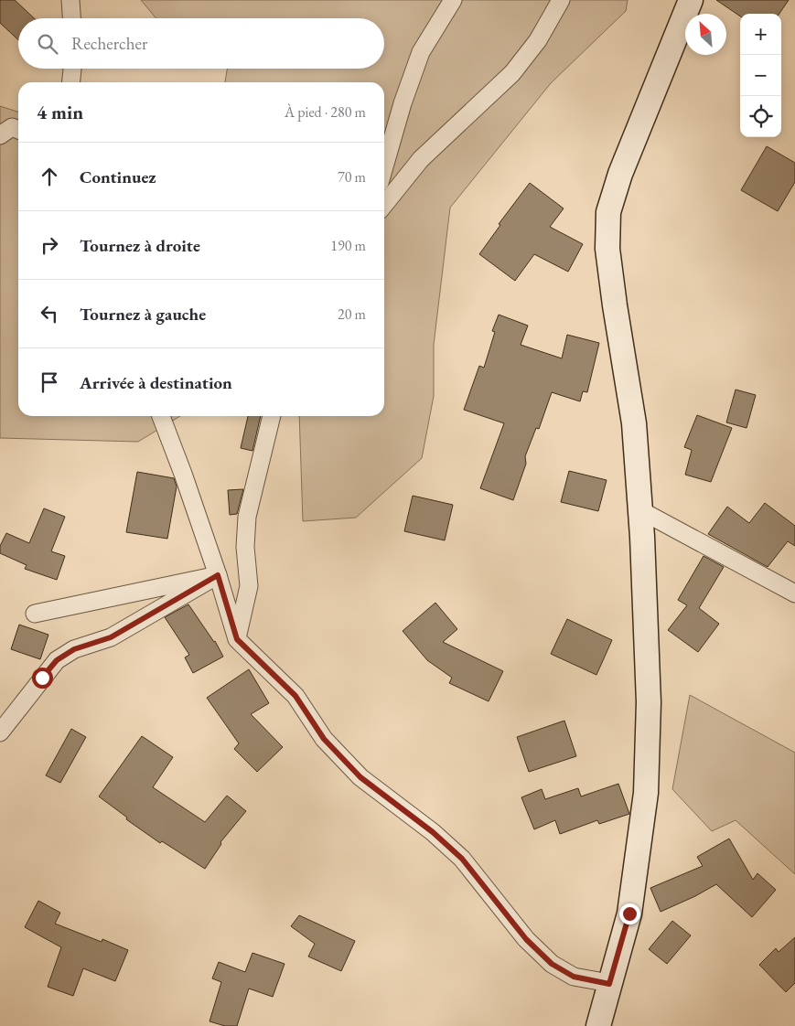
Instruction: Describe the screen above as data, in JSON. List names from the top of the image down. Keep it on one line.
{"north":"top left","page":{"map_buttons":["+","−"],"search":"Rechercher","heading":["4 min","À pied · 280 m"],"list":[["Continuez","70 m"],["Tournez à droite","190 m"],["Tournez à gauche","20 m"],"Arrivée à destination"]}}
